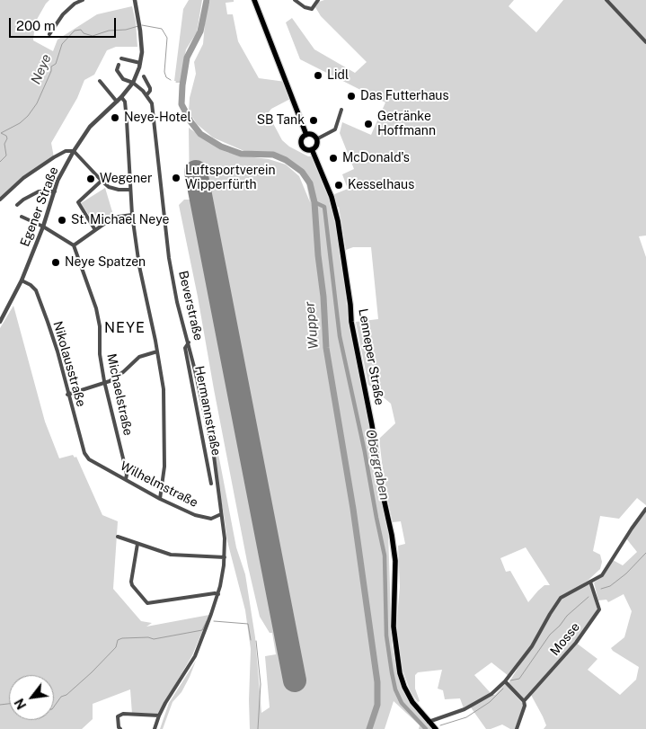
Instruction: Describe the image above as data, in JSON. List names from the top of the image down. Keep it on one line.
{"streets":{"main road":["Lenneper Straße"],"street":["Egener Straße","Beverstraße","Nikolausstraße","Michaelstraße","Hermannstraße","Wilhelmstraße","Mosse"]},"crossings":[["Egener Straße","Nikolausstraße"],["Beverstraße","Hermannstraße"],["Beverstraße","Wilhelmstraße"],["Nikolausstraße","Wilhelmstraße"],["Michaelstraße","Wilhelmstraße"]],"districts":["NEYE"],"water":["Neye","Wupper","Obergraben"],"places":["Lidl","Das Futterhaus","Neye-Hotel","SB Tank","Getränke Hoffmann","McDonald's","Luftsportverein Wipperfürth","Wegener","Kesselhaus","St. Michael Neye","Neye Spatzen"],"scale_bar":"200 m","north":"bottom left"}
